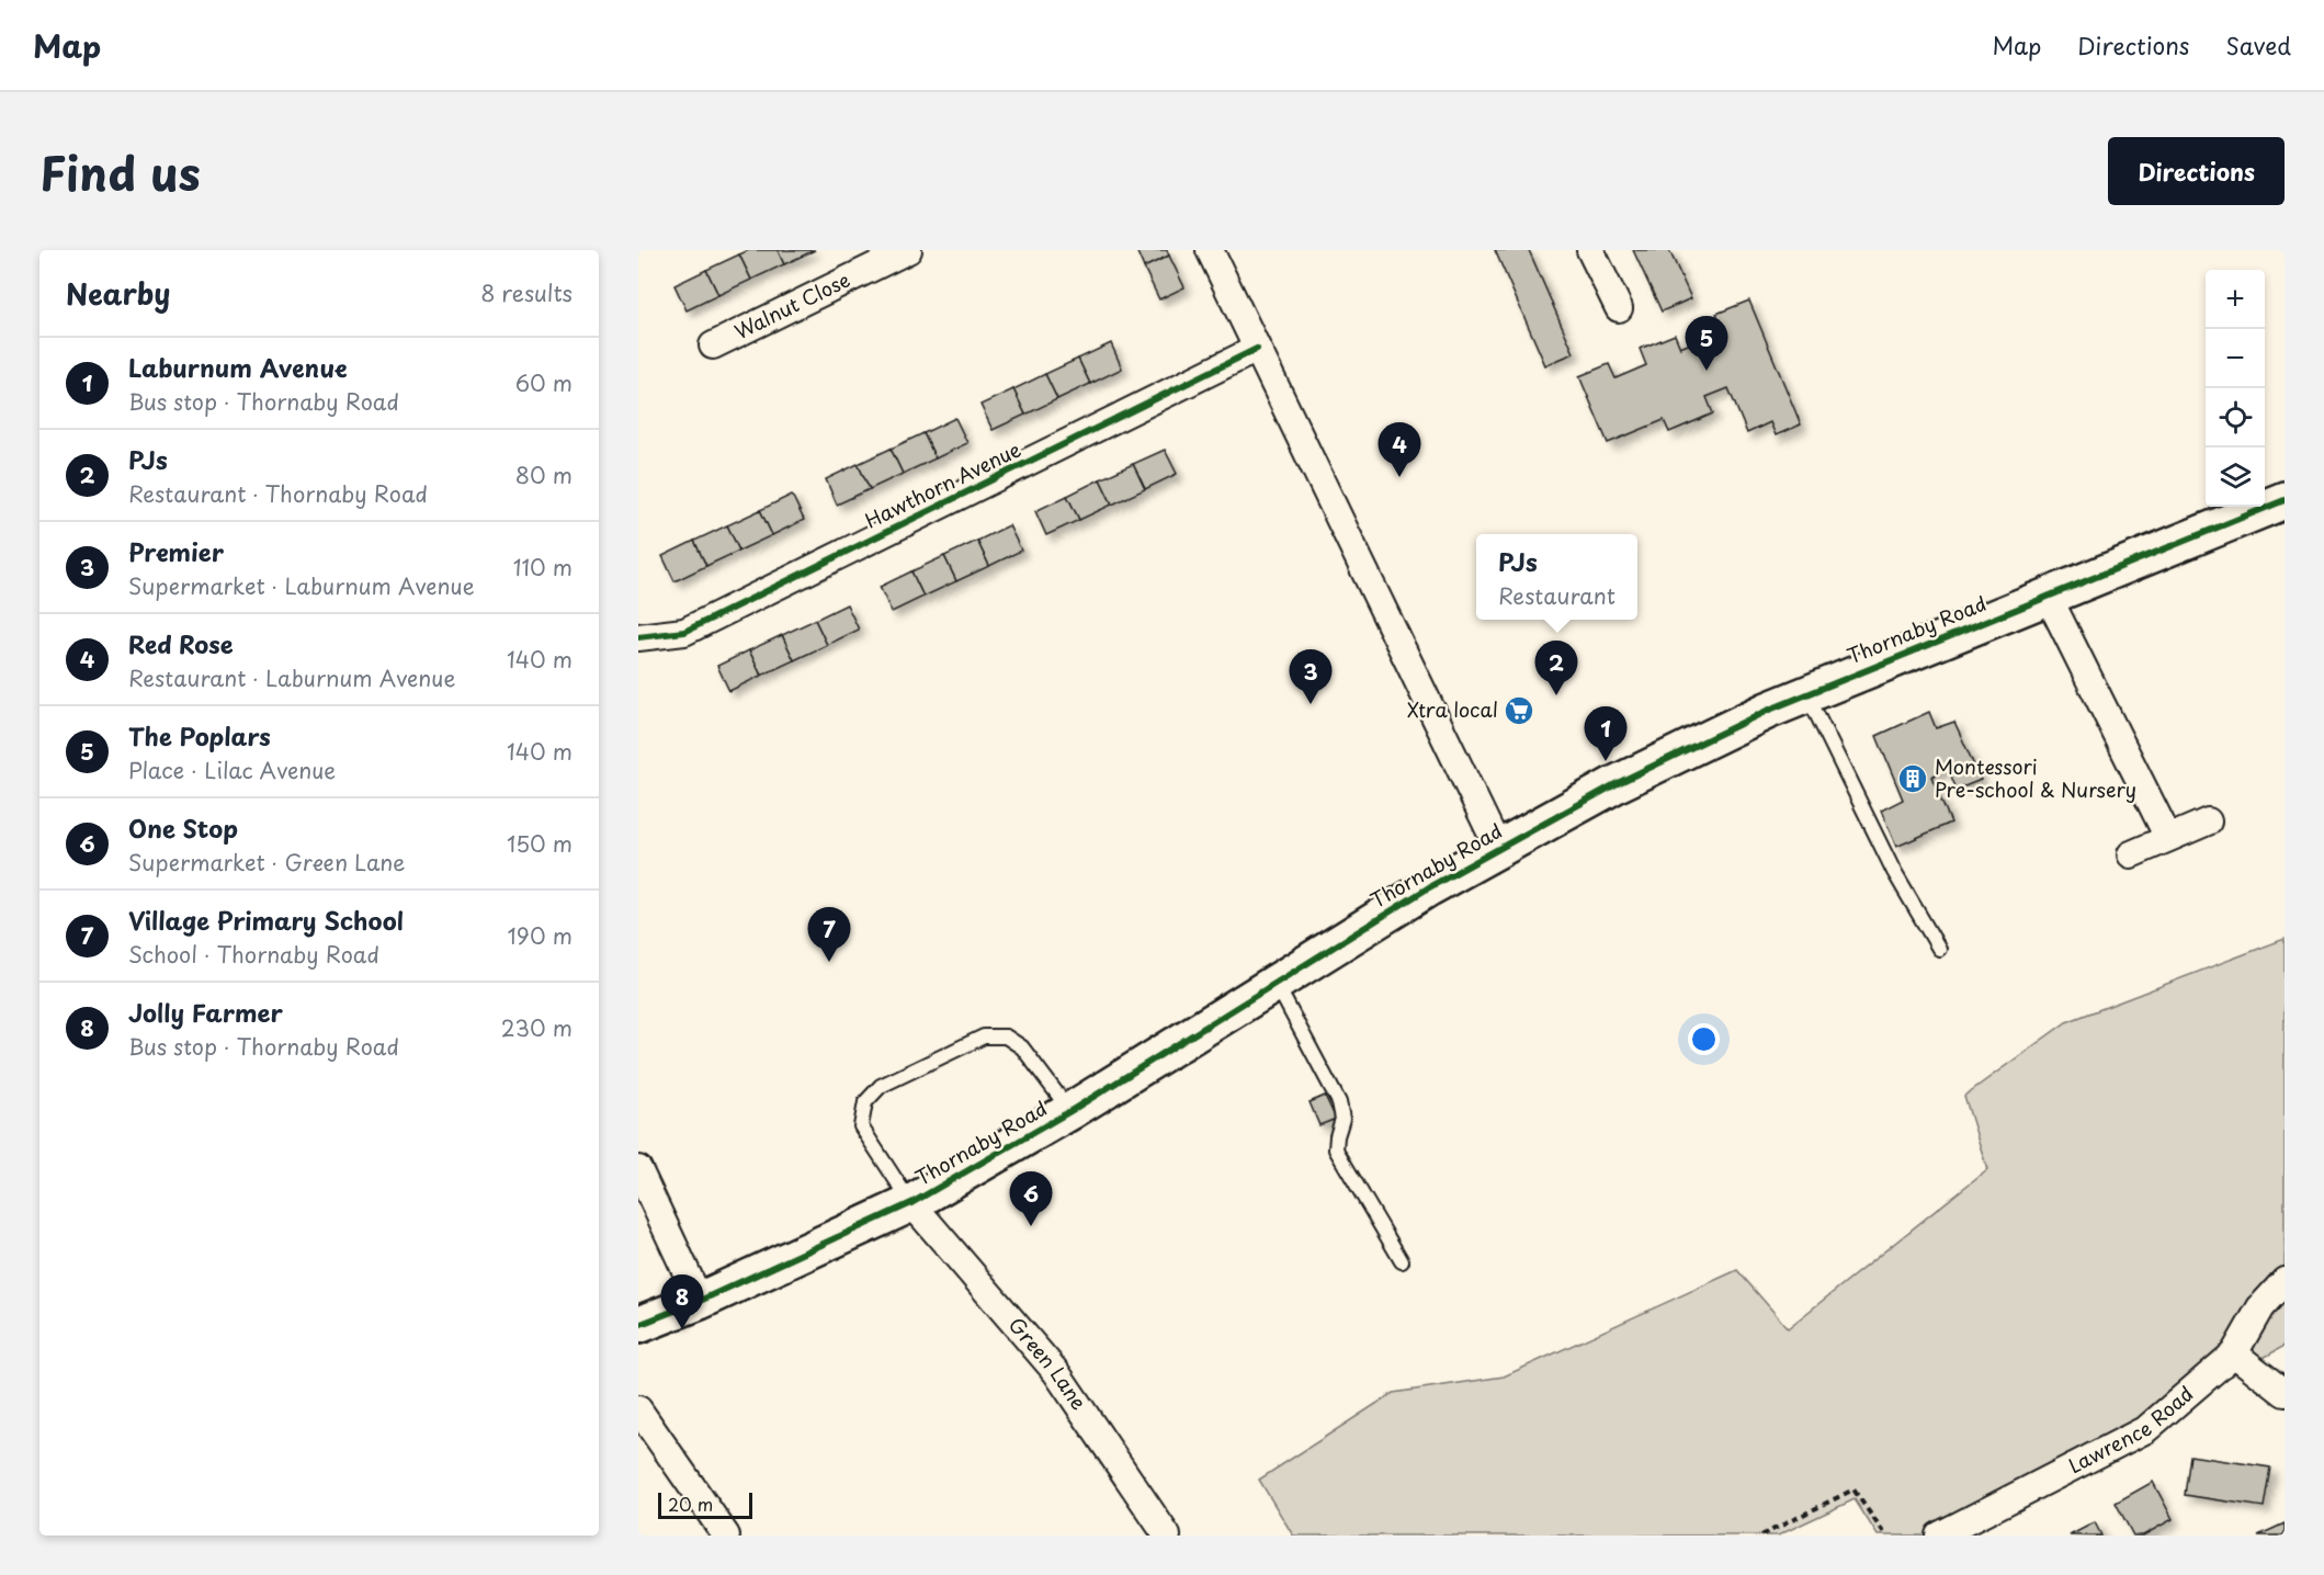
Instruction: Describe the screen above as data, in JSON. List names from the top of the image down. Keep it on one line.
{"streets":{"street":["Walnut Close","Hawthorn Avenue","Thornaby Road","Green Lane","Lawrence Road"]},"crossings":[["Thornaby Road","Green Lane"]],"places":{"supermarket":["Xtra local"],"building":["Montessori Pre-school & Nursery"]},"scale_bar":"20 m","page":{"header":"Map","nav":["Map","Directions","Saved"],"title":"Find us","buttons":"Directions","heading":["Nearby","8 results"],"map_buttons":["+","−"],"pins":["5","4","2","3","1","7","6","8"],"list":[{"mark":"1","name":"Laburnum Avenue","note":"Bus stop · Thornaby Road","value":"60 m"},{"mark":"2","name":"PJs","note":"Restaurant · Thornaby Road","value":"80 m"},{"mark":"3","name":"Premier","note":"Supermarket · Laburnum Avenue","value":"110 m"},{"mark":"4","name":"Red Rose","note":"Restaurant · Laburnum Avenue","value":"140 m"},{"mark":"5","name":"The Poplars","note":"Place · Lilac Avenue","value":"140 m"},{"mark":"6","name":"One Stop","note":"Supermarket · Green Lane","value":"150 m"},{"mark":"7","name":"Village Primary School","note":"School · Thornaby Road","value":"190 m"},{"mark":"8","name":"Jolly Farmer","note":"Bus stop · Thornaby Road","value":"230 m"}],"popup":["PJs","Restaurant"],"scale":"20 m"}}
